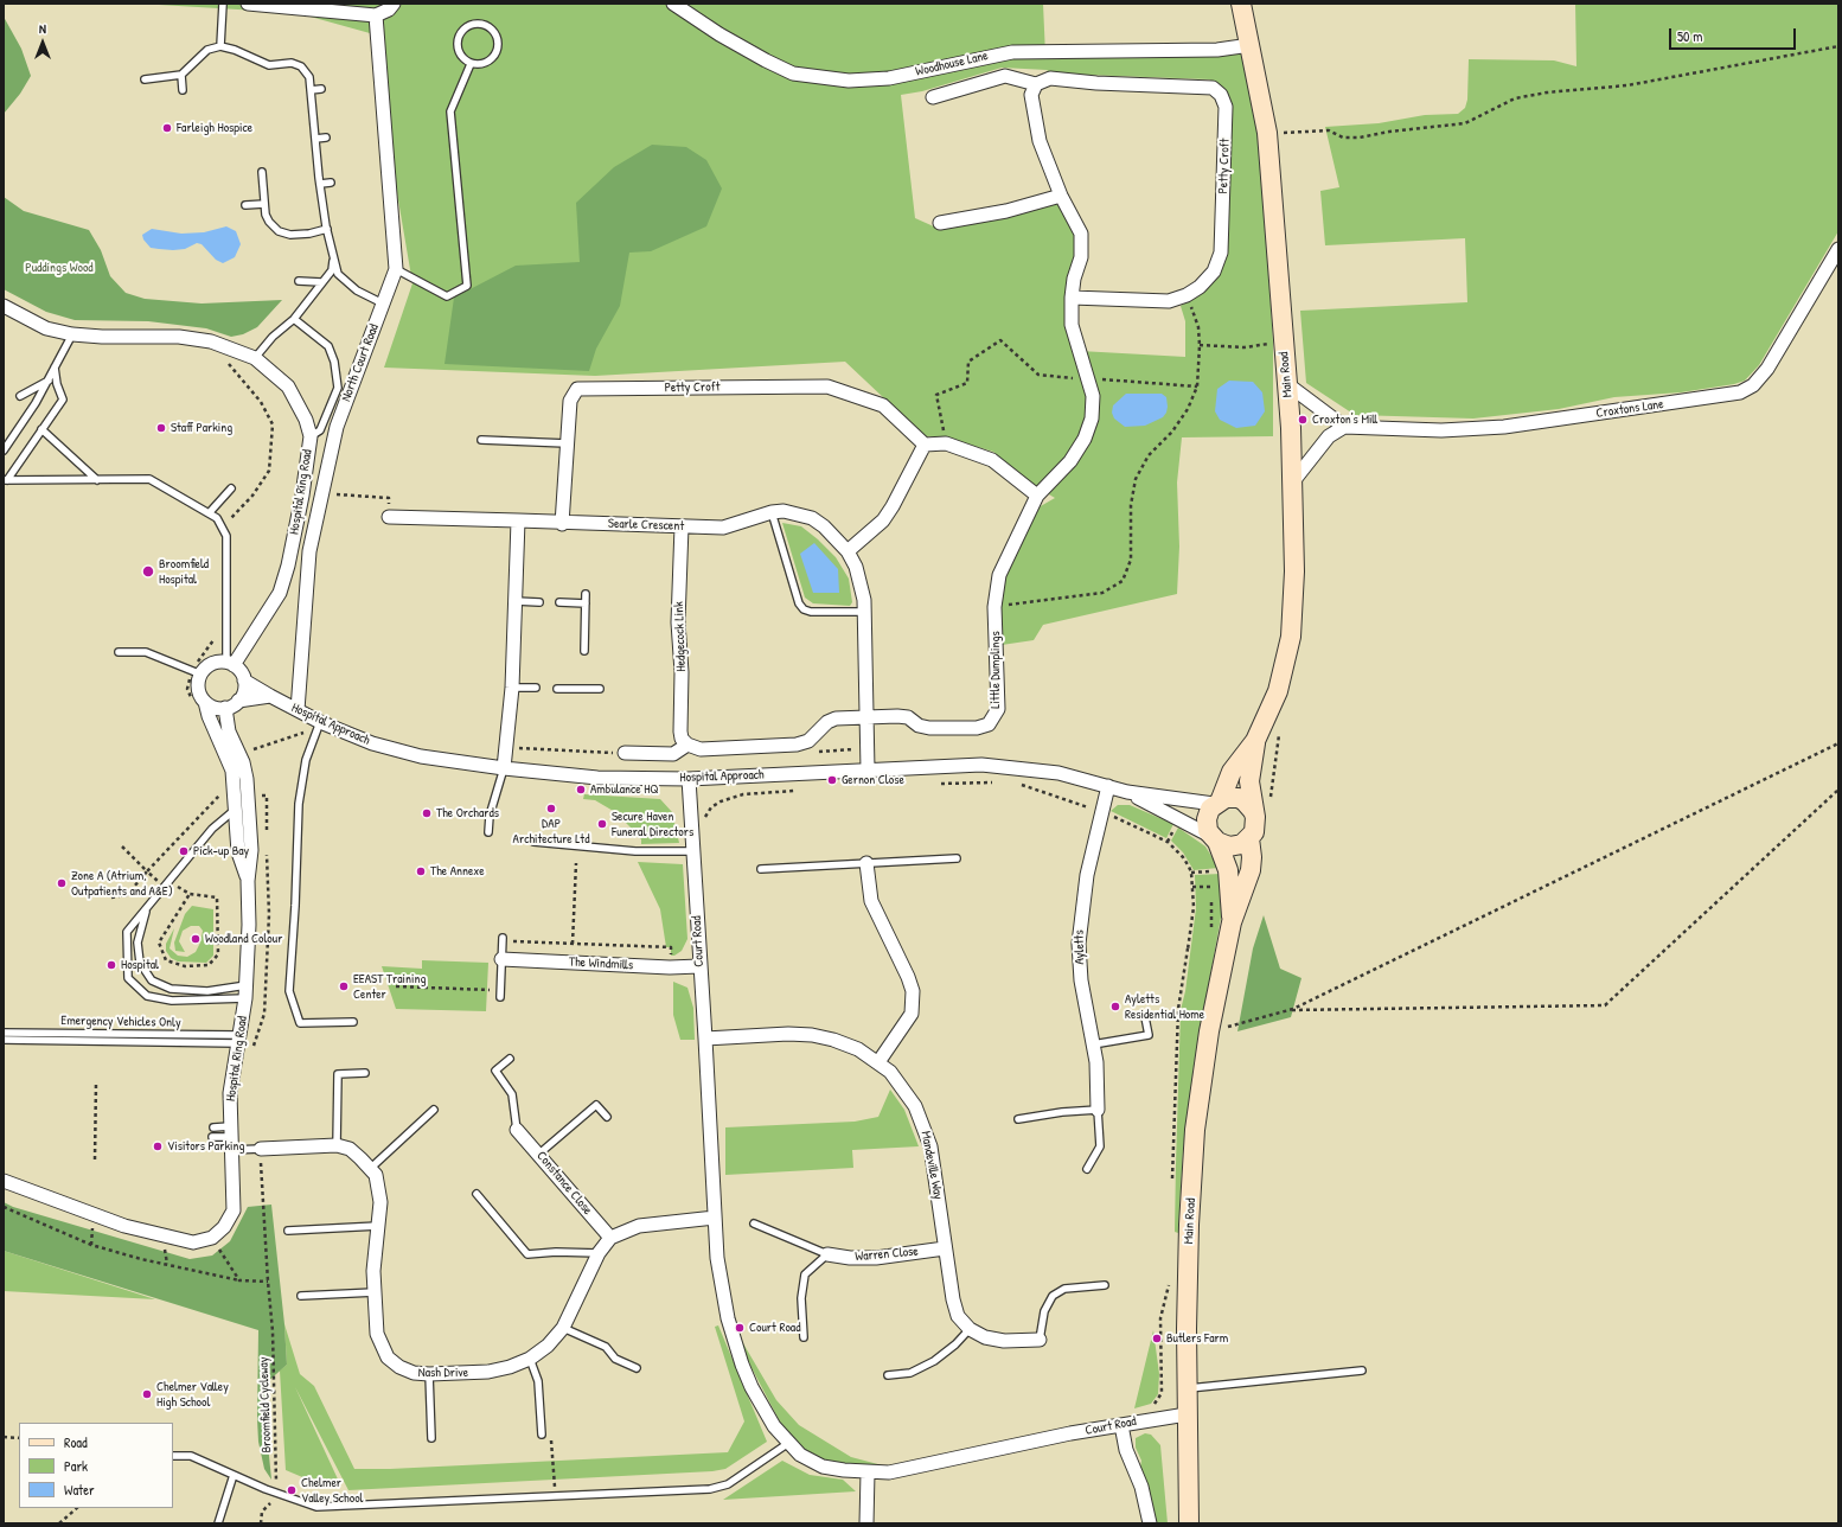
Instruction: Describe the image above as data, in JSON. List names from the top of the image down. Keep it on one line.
{"streets":{"main road":["Main Road"],"street":["Woodhouse Lane","Petty Croft","North Court Road","Croxtons Lane","Hospital Ring Road","Searle Crescent","Hedgecock Link","Little Dumplings","Hospital Approach","Court Road","Ayletts","The Windmills","Mandeville Way","Constance Close","Warren Close","Nash Drive"],"lane":["Emergency Vehicles Only"],"path":["Broomfield Cycleway"]},"crossings":[["Woodhouse Lane","Main Road"],["Petty Croft","Searle Crescent"],["North Court Road","Hospital Approach"],["Main Road","Hospital Approach"],["Main Road","Court Road"],["Hospital Ring Road","Hospital Approach"],["Hospital Ring Road","Emergency Vehicles Only"],["Searle Crescent","Hedgecock Link"],["Searle Crescent","Little Dumplings"],["Searle Crescent","Hospital Approach"],["Hospital Approach","Court Road"],["Hospital Approach","Ayletts"],["Court Road","The Windmills"],["Court Road","Mandeville Way"],["Court Road","Nash Drive"],["Mandeville Way","Warren Close"],["Constance Close","Nash Drive"],["Nash Drive","Broomfield Cycleway"]],"parks":["Puddings Wood"],"places":["Farleigh Hospice","Croxton's Mill","Staff Parking","Broomfield Hospital","Gernon Close","Ambulance HQ","DAP Architecture Ltd","The Orchards","Secure Haven Funeral Directors","Pick-up Bay","The Annexe","Zone A (Atrium, Outpatients and A&E)","Woodland Colour","Hospital","EEAST Training Center","Ayletts Residential Home","Visitors Parking","Court Road","Butlers Farm","Chelmer Valley High School","Chelmer Valley School"],"legend":["Road","Park","Water"],"scale_bar":"50 m","north":"top"}
